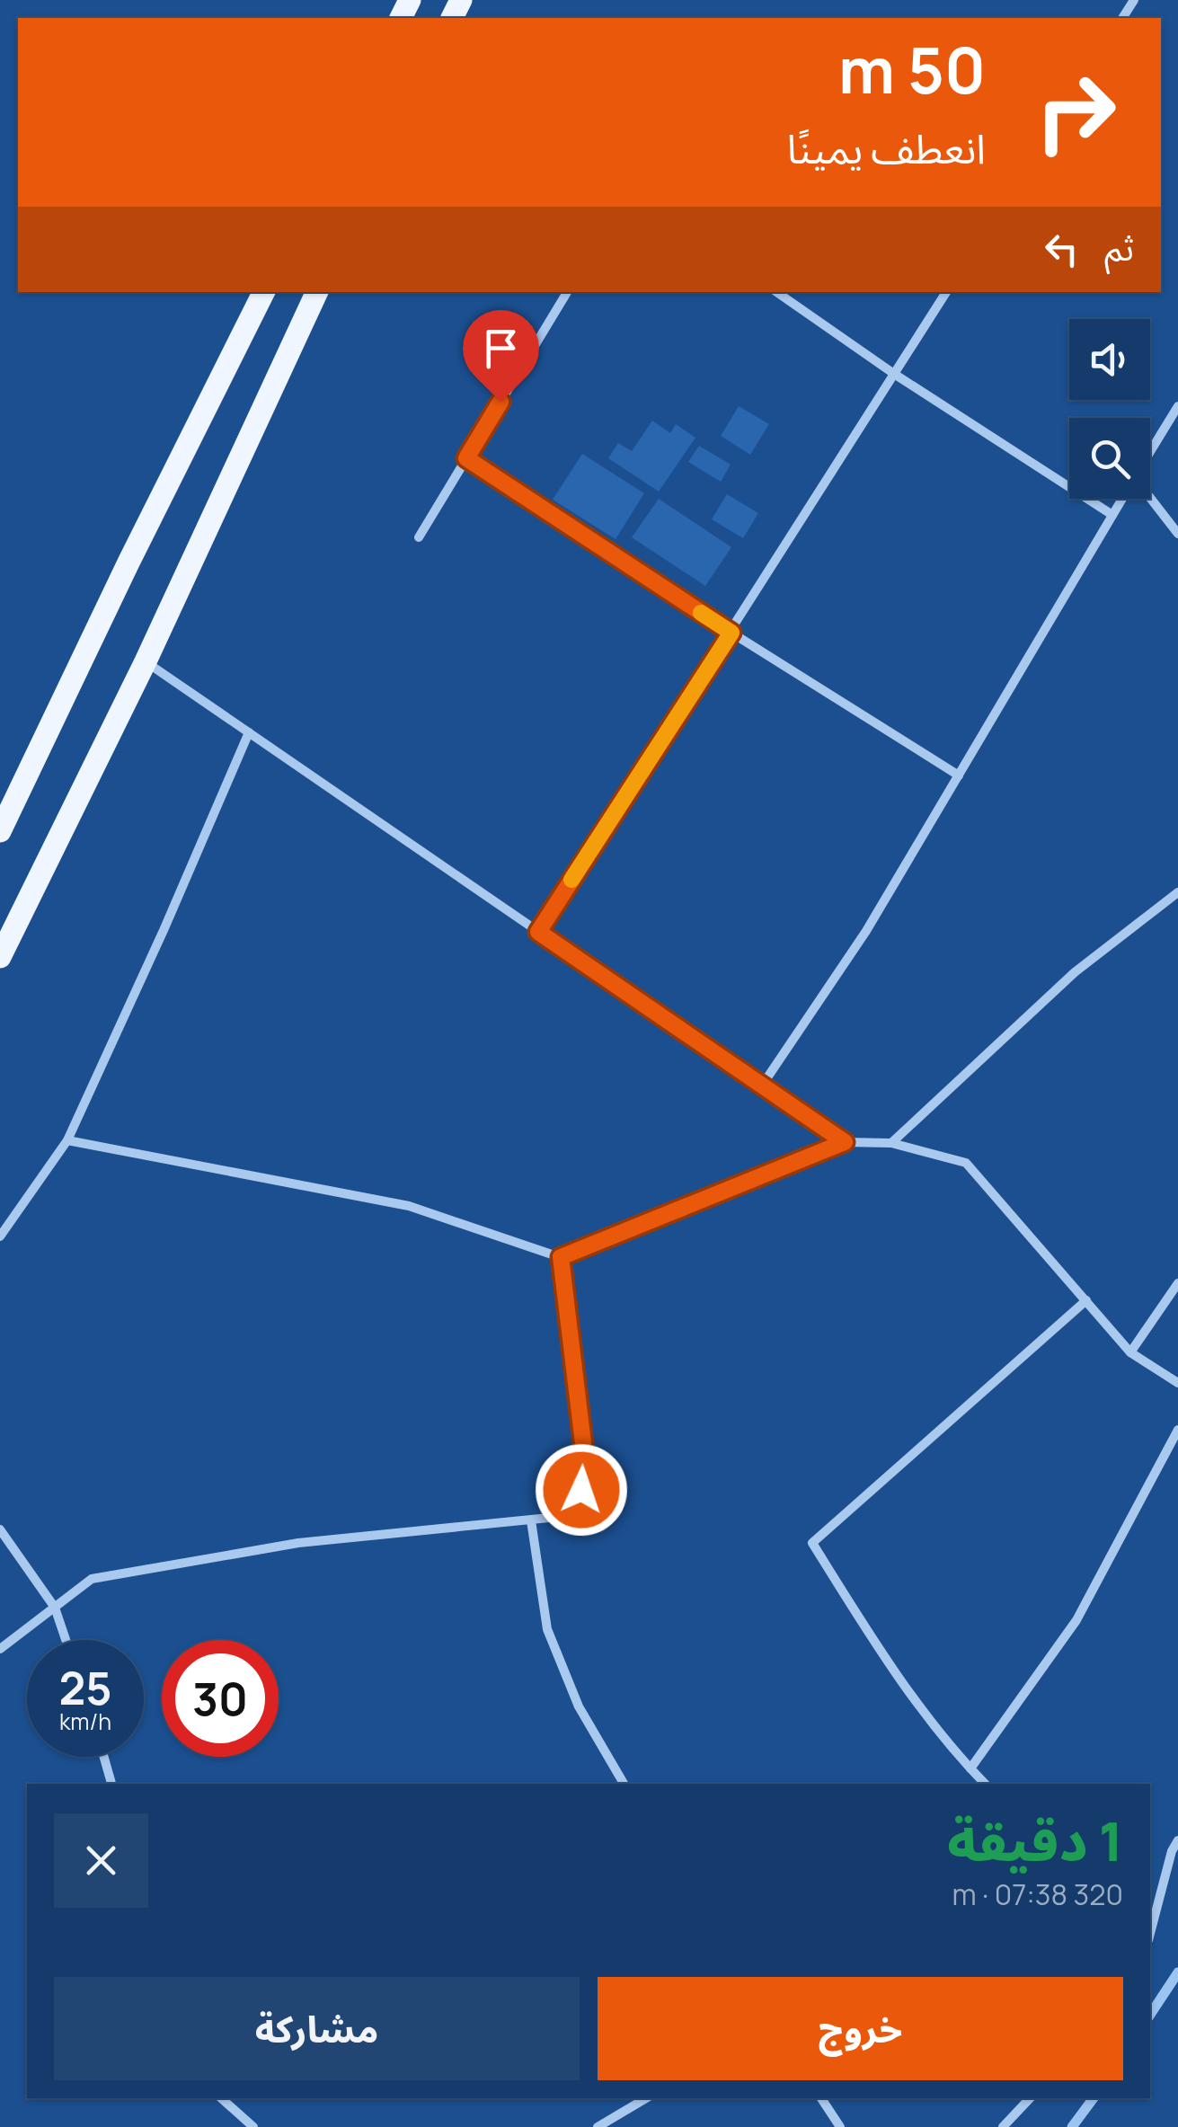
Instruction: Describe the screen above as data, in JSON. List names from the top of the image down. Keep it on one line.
{"page":{"turn":["50 m","انعطف يمينًا"],"then":"ثم","speed":"25 km/h","limit":"30","heading":["1 دقيقة","320 m · 07:38"],"buttons":["خروج","مشاركة"]}}
